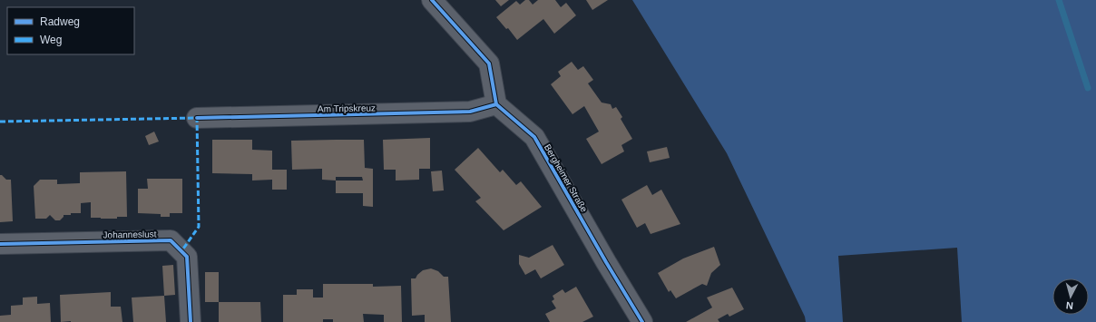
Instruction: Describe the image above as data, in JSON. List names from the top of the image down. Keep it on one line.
{"streets":{"street":["Am Tripskreuz","Bergheimer Straße","Johanneslust"]},"crossings":[["Am Tripskreuz","Bergheimer Straße"]],"legend":["Radweg","Weg"],"north":"bottom"}
